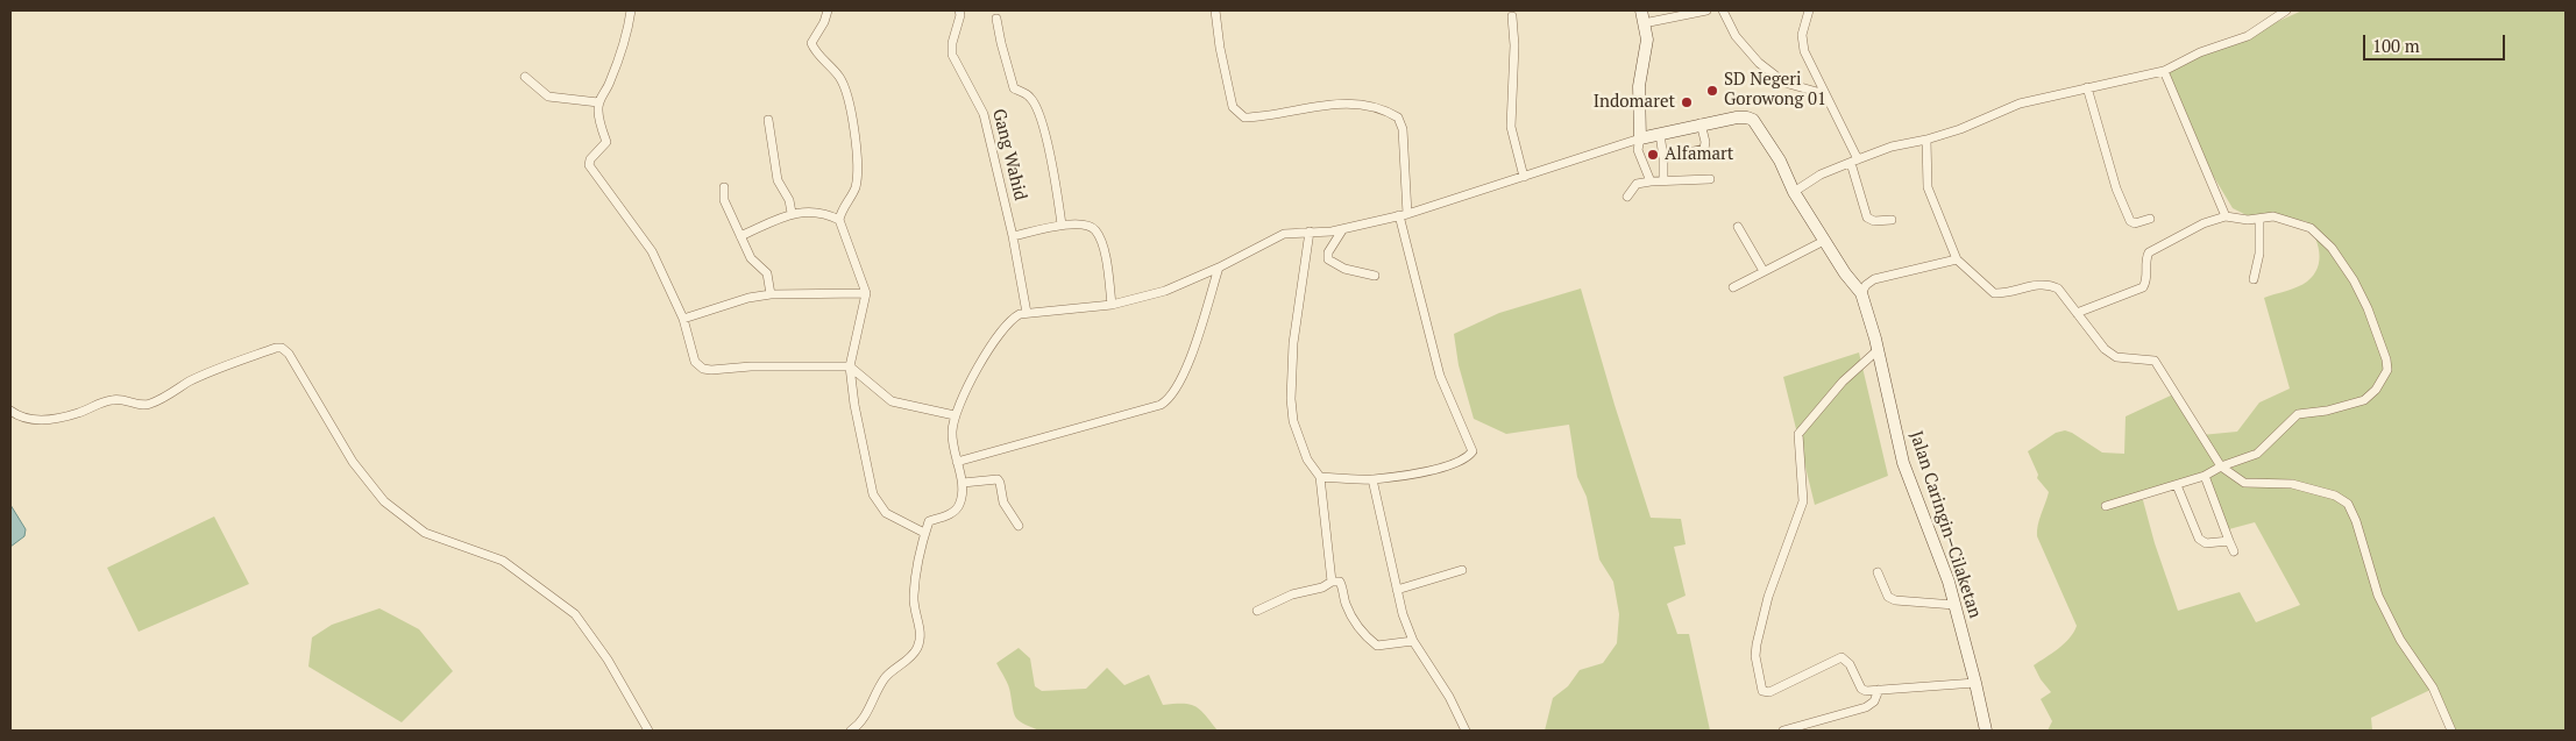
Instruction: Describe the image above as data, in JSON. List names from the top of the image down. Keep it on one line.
{"streets":{"street":["Gang Wahid","Jalan Caringin–Cilaketan"]},"places":["SD Negeri Gorowong 01","Indomaret","Alfamart"],"scale_bar":"100 m"}
